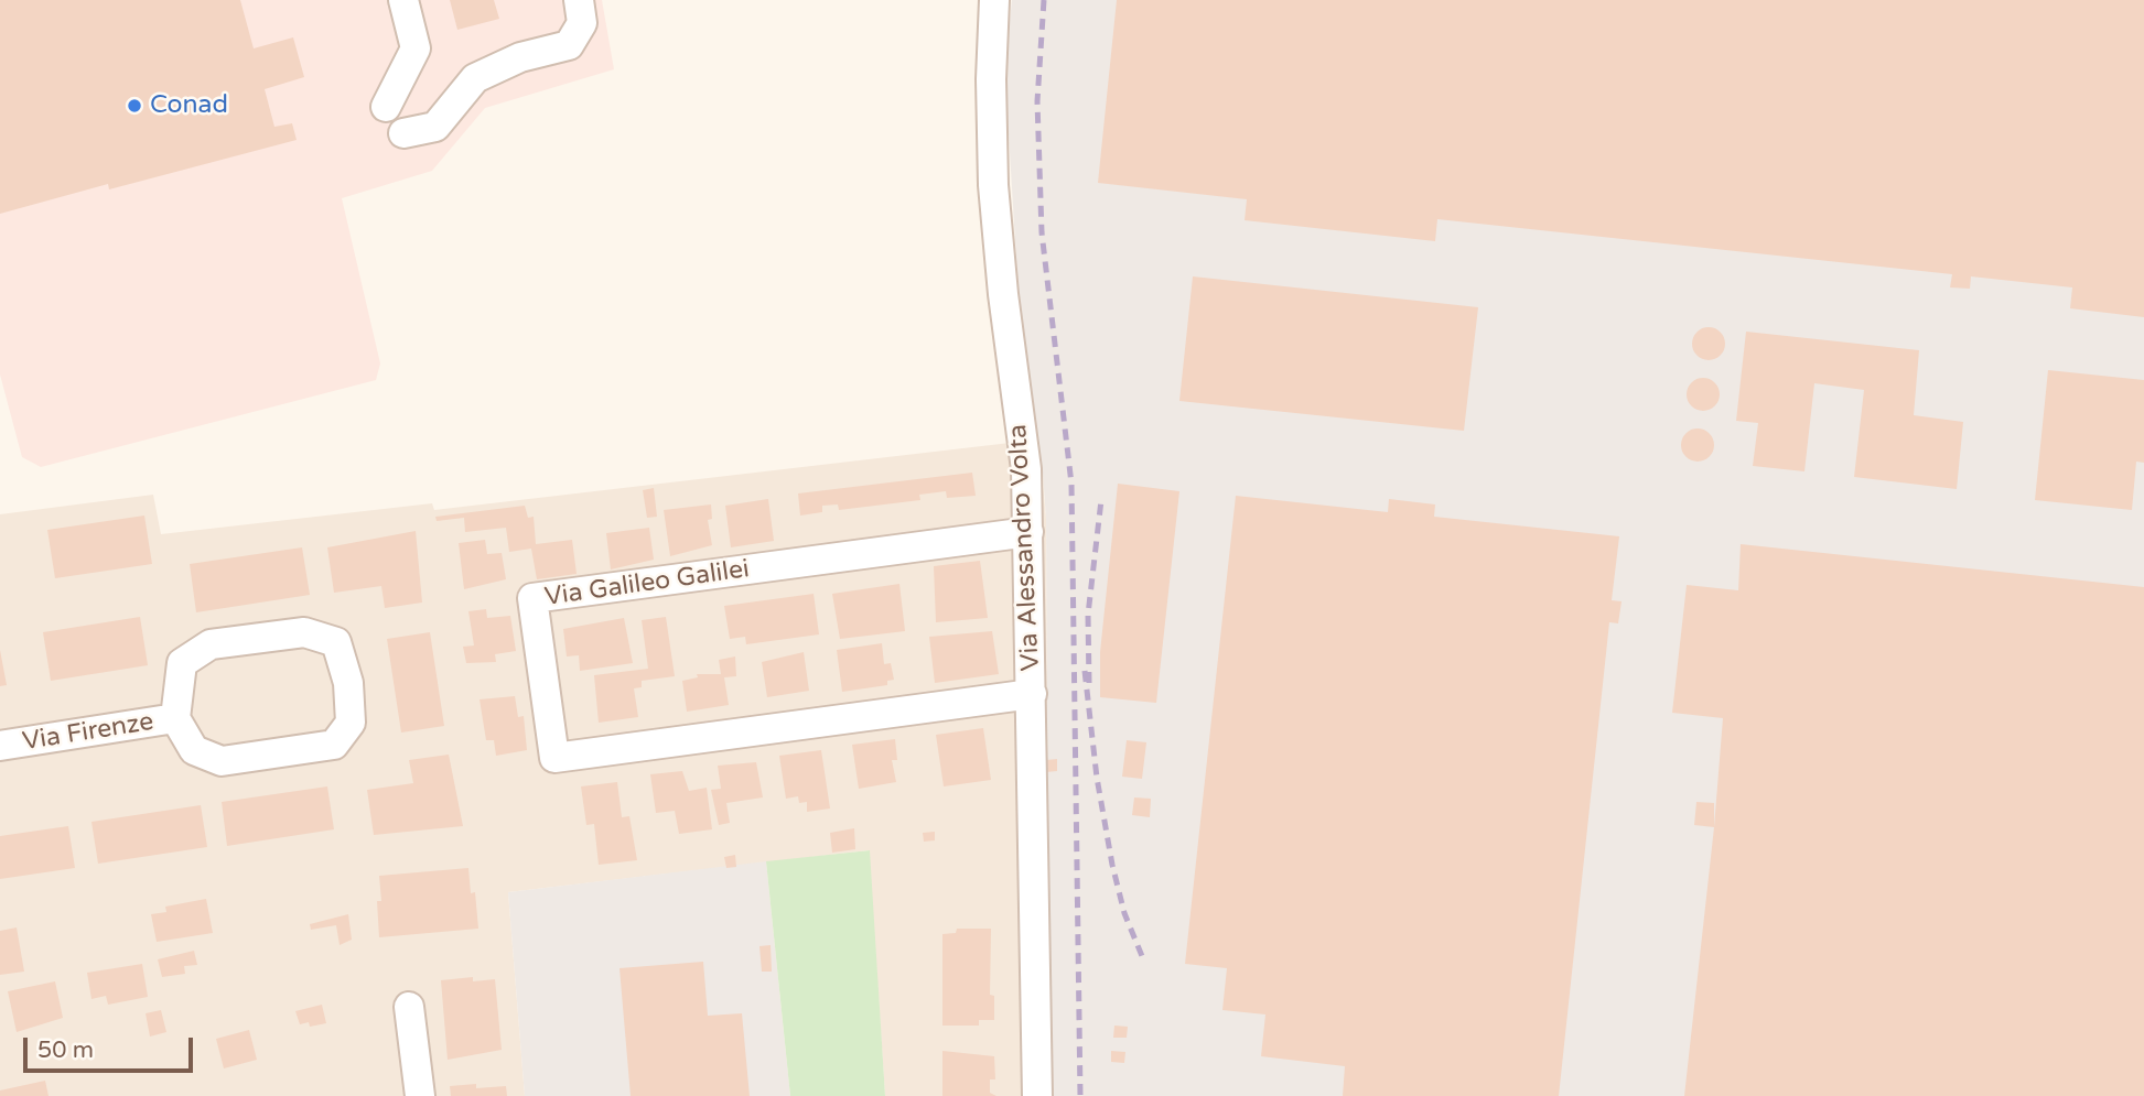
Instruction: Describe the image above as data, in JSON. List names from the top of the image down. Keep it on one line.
{"streets":{"street":["Via Alessandro Volta","Via Galileo Galilei","Via Firenze"]},"crossings":[["Via Alessandro Volta","Via Galileo Galilei"]],"places":["Conad"],"scale_bar":"50 m"}
